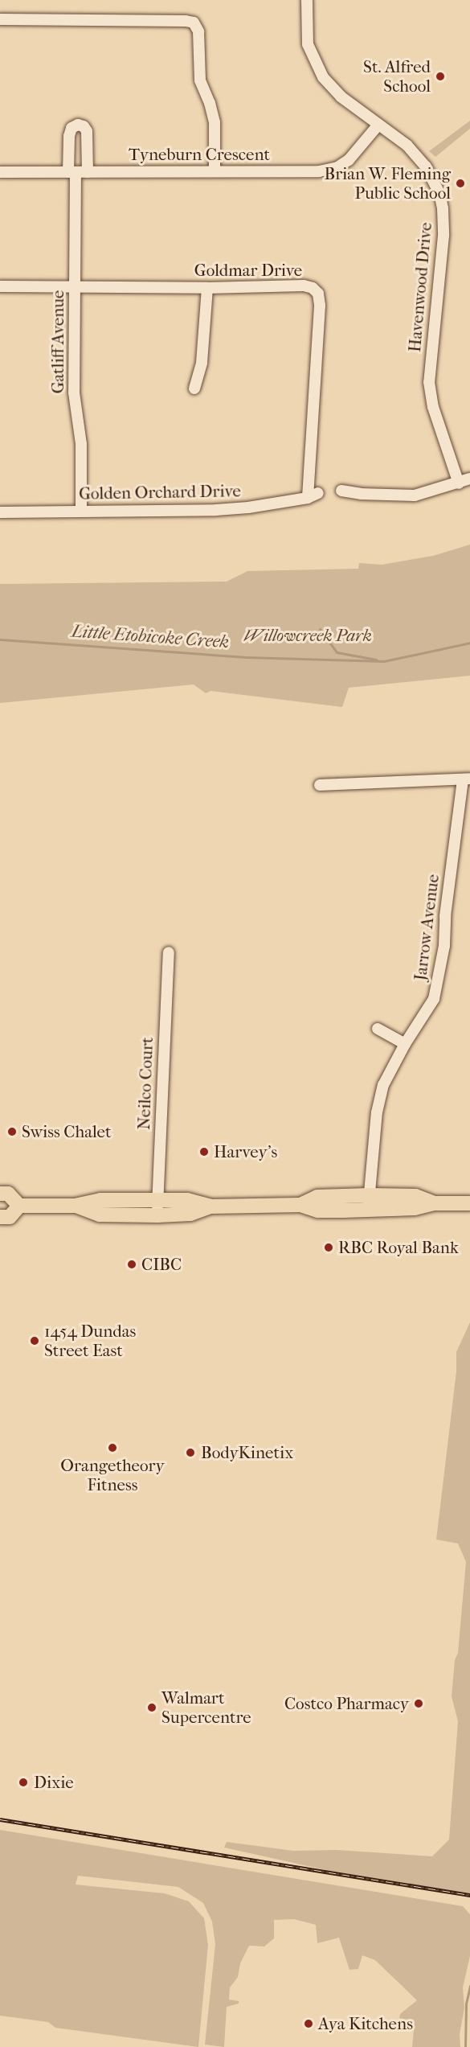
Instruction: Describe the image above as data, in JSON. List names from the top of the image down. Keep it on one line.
{"streets":{"street":["Tyneburn Crescent","Goldmar Drive","Havenwood Drive","Gatliff Avenue","Golden Orchard Drive","Jarrow Avenue","Neilco Court"]},"crossings":[["Tyneburn Crescent","Havenwood Drive"],["Tyneburn Crescent","Gatliff Avenue"],["Goldmar Drive","Gatliff Avenue"],["Goldmar Drive","Golden Orchard Drive"],["Gatliff Avenue","Golden Orchard Drive"]],"water":["Little Etobicoke Creek"],"parks":["Willowcreek Park"],"places":["St. Alfred School","Brian W. Fleming Public School","Swiss Chalet","Harvey's","RBC Royal Bank","CIBC","1454 Dundas Street East","Orangetheory Fitness","BodyKinetix","Costco Pharmacy","Walmart Supercentre","Dixie","Aya Kitchens"]}
